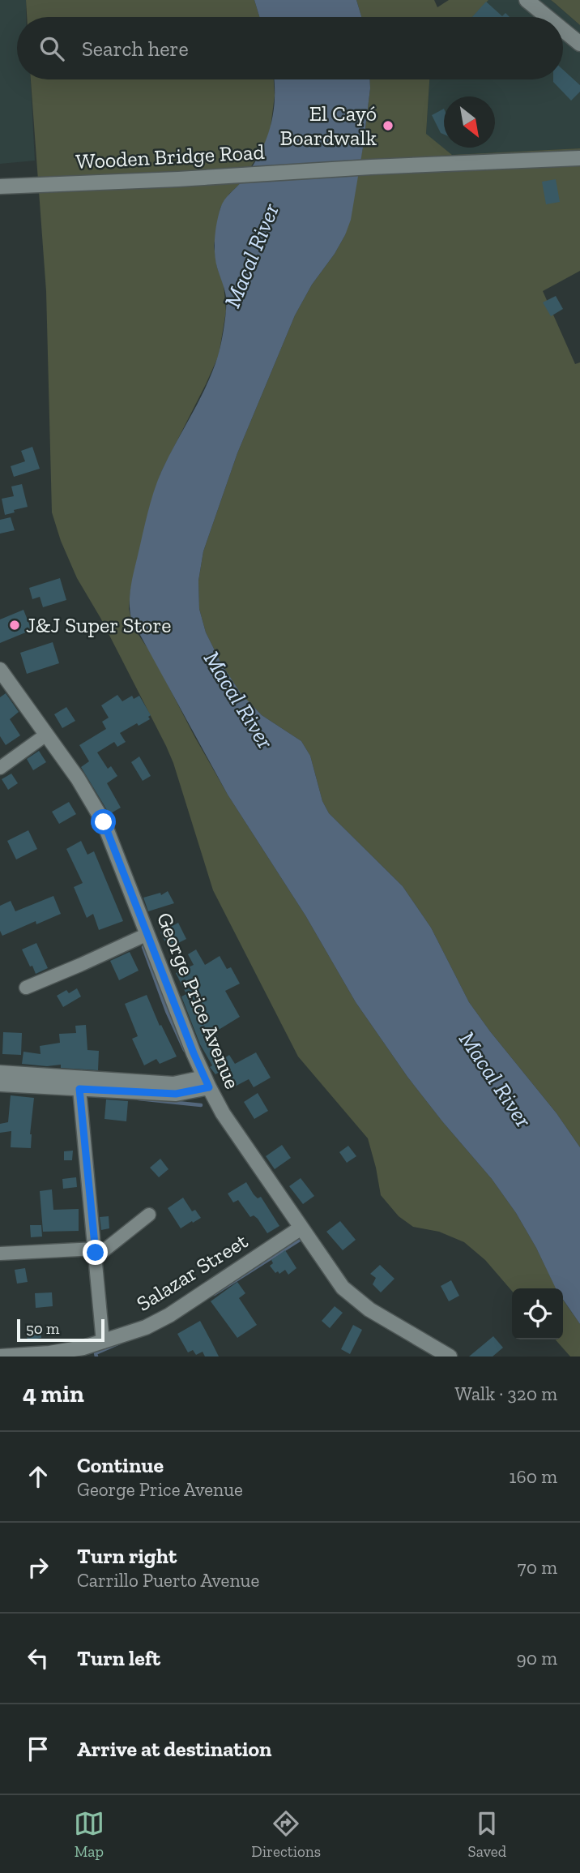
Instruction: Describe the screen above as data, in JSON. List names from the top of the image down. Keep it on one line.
{"streets":{"main road":["Wooden Bridge Road","George Price Avenue","Salazar Street"]},"crossings":[["George Price Avenue","Salazar Street"]],"water":["Macal River"],"places":["El Cayó Boardwalk","J&J Super Store"],"scale_bar":"50 m","north":"bottom right","page":{"search":"Search here","scale":"50 m","heading":["4 min","Walk · 320 m"],"list":[["Continue","George Price Avenue","160 m"],["Turn right","Carrillo Puerto Avenue","70 m"],["Turn left","90 m"],"Arrive at destination"],"nav":["Map","Directions","Saved"]}}
